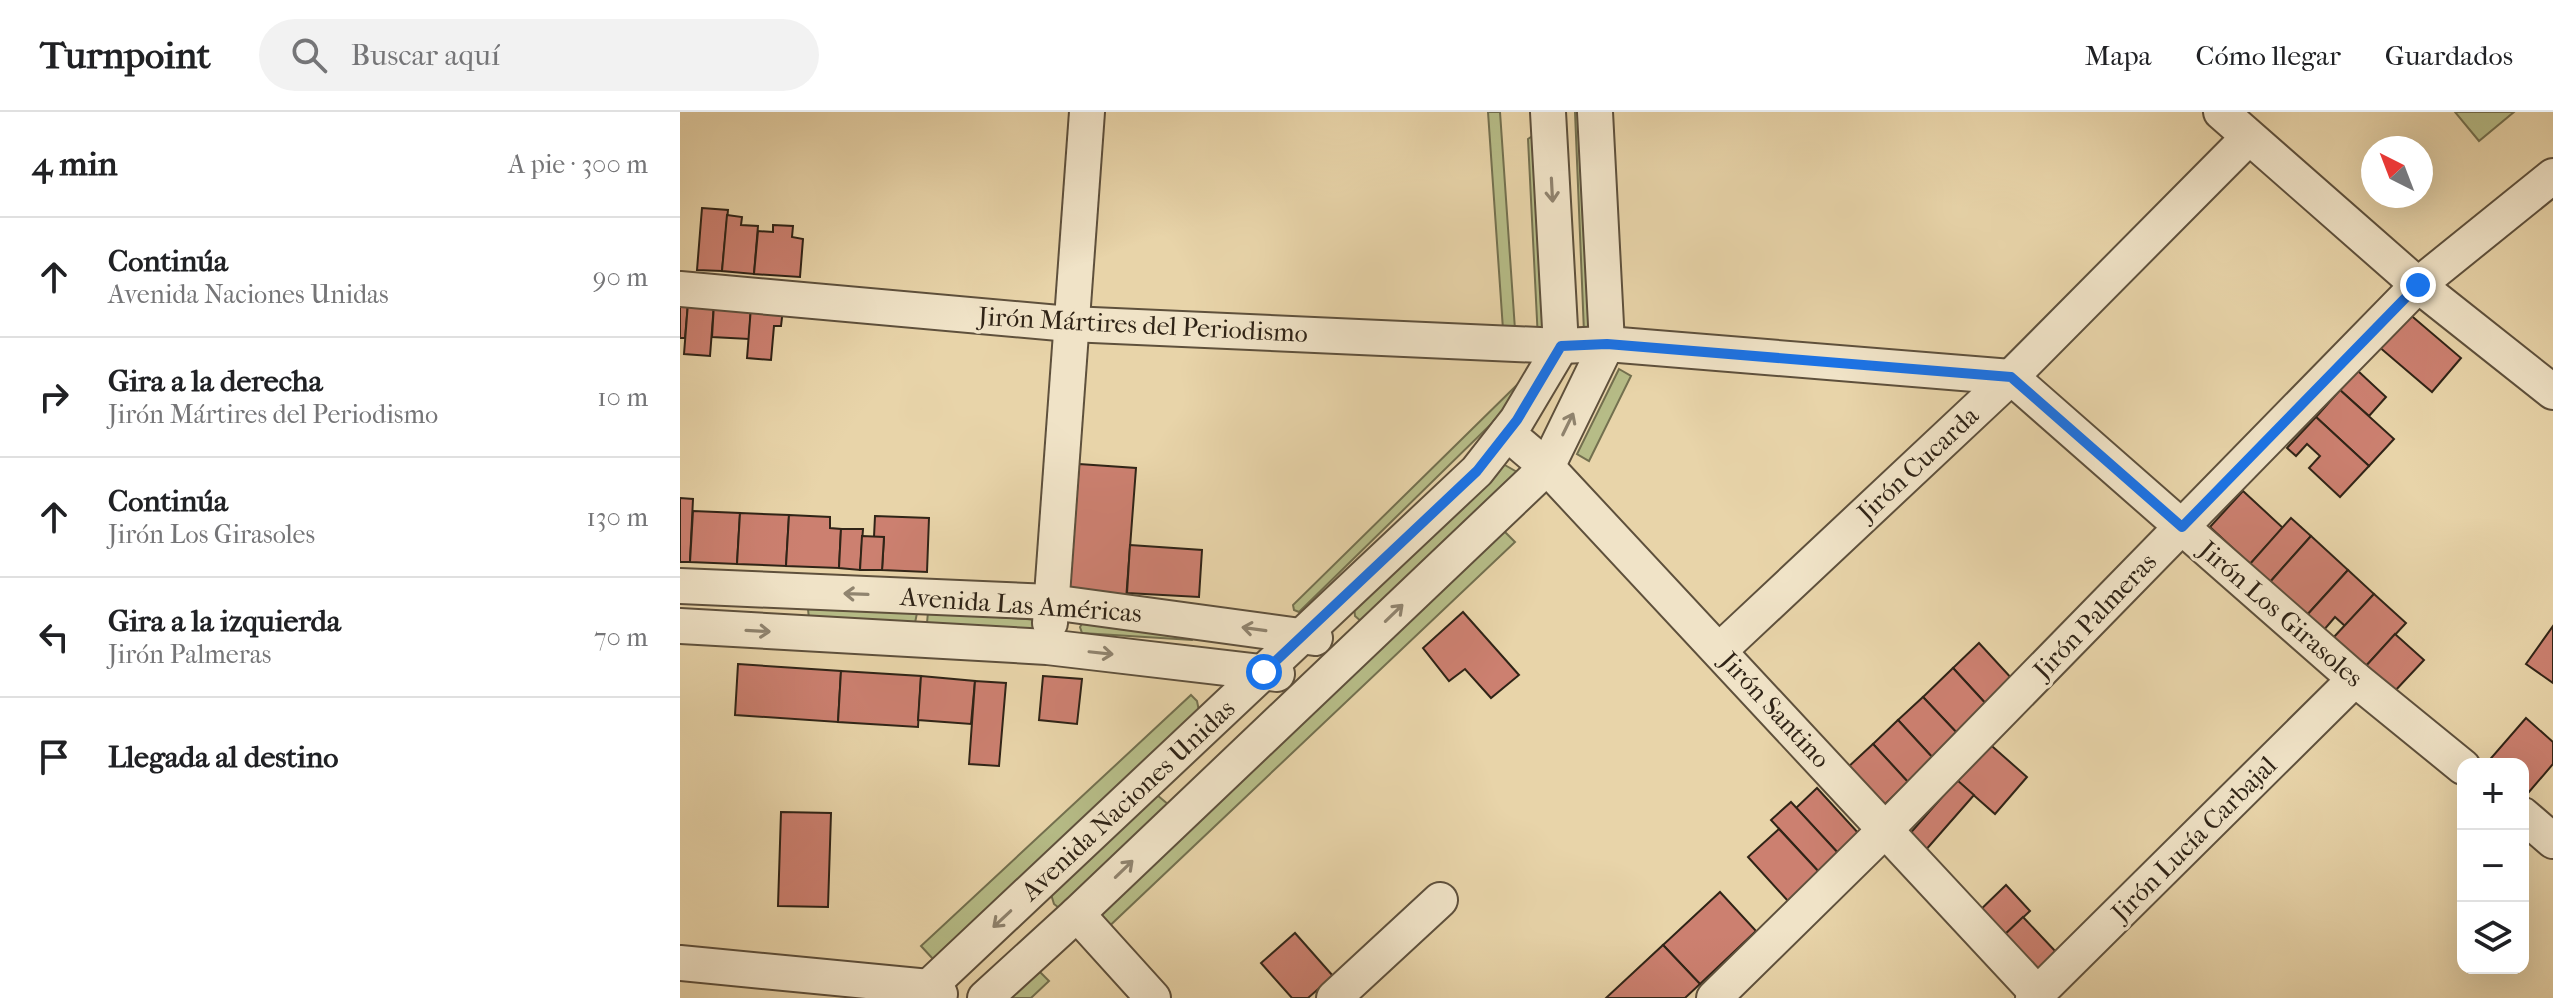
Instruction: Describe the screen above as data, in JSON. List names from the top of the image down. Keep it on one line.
{"streets":{"street":["Jirón Mártires del Periodismo","Jirón Cucarda","Avenida Las Américas","Jirón Los Girasoles","Jirón Palmeras","Jirón Santino","Avenida Naciones Unidas","Jirón Lucía Carbajal"]},"crossings":[["Jirón Mártires del Periodismo","Avenida Naciones Unidas"],["Jirón Cucarda","Jirón Los Girasoles"],["Jirón Cucarda","Jirón Santino"],["Avenida Las Américas","Avenida Naciones Unidas"],["Jirón Los Girasoles","Jirón Palmeras"],["Jirón Los Girasoles","Jirón Lucía Carbajal"],["Jirón Palmeras","Jirón Santino"],["Jirón Santino","Avenida Naciones Unidas"],["Jirón Santino","Jirón Lucía Carbajal"]],"north":"top left","page":{"header":"Turnpoint","search":"Buscar aquí","nav":["Mapa","Cómo llegar","Guardados"],"heading":["4 min","A pie · 300 m"],"list":[["Continúa","Avenida Naciones Unidas","90 m"],["Gira a la derecha","Jirón Mártires del Periodismo","10 m"],["Continúa","Jirón Los Girasoles","130 m"],["Gira a la izquierda","Jirón Palmeras","70 m"],"Llegada al destino"],"map_buttons":["+","−"]}}
